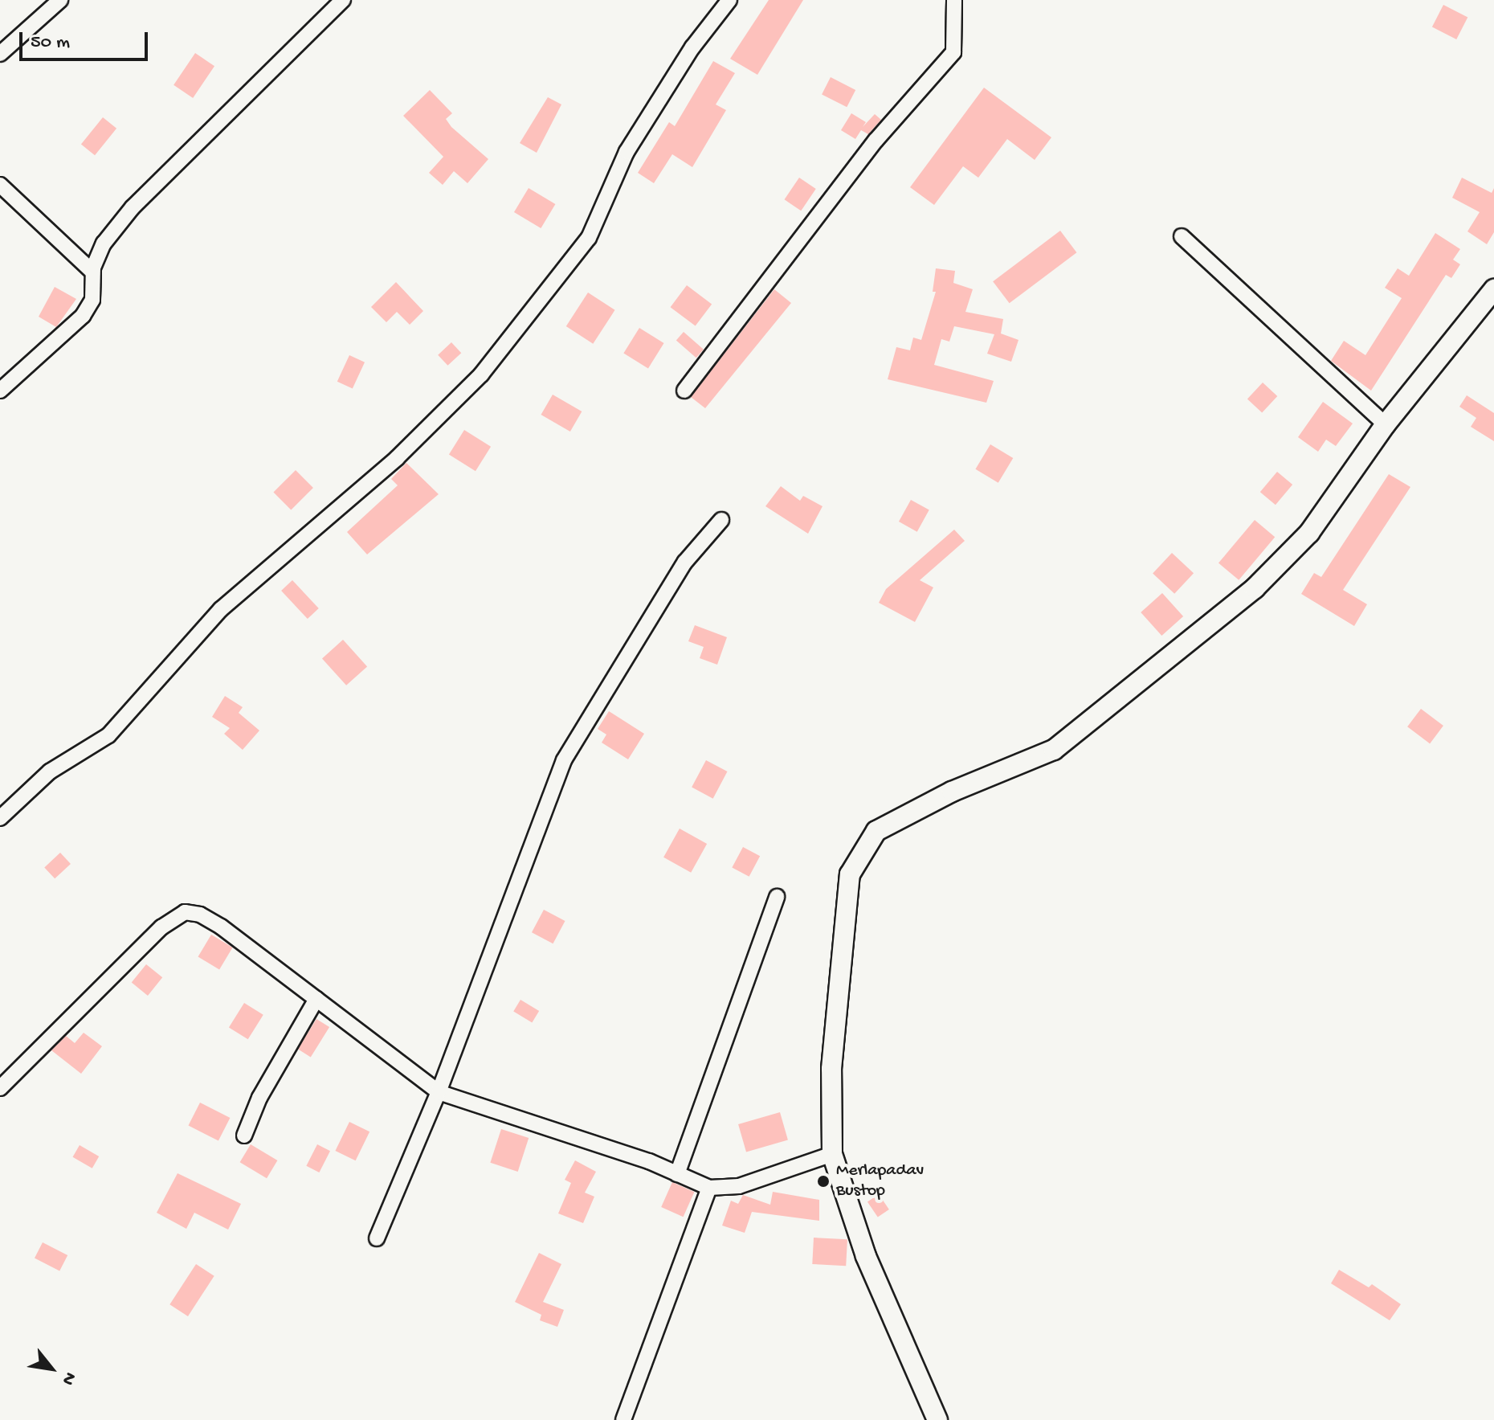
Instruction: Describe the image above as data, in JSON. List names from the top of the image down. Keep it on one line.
{"places":["Merlapadav Bustop"],"scale_bar":"50 m","north":"bottom right"}
